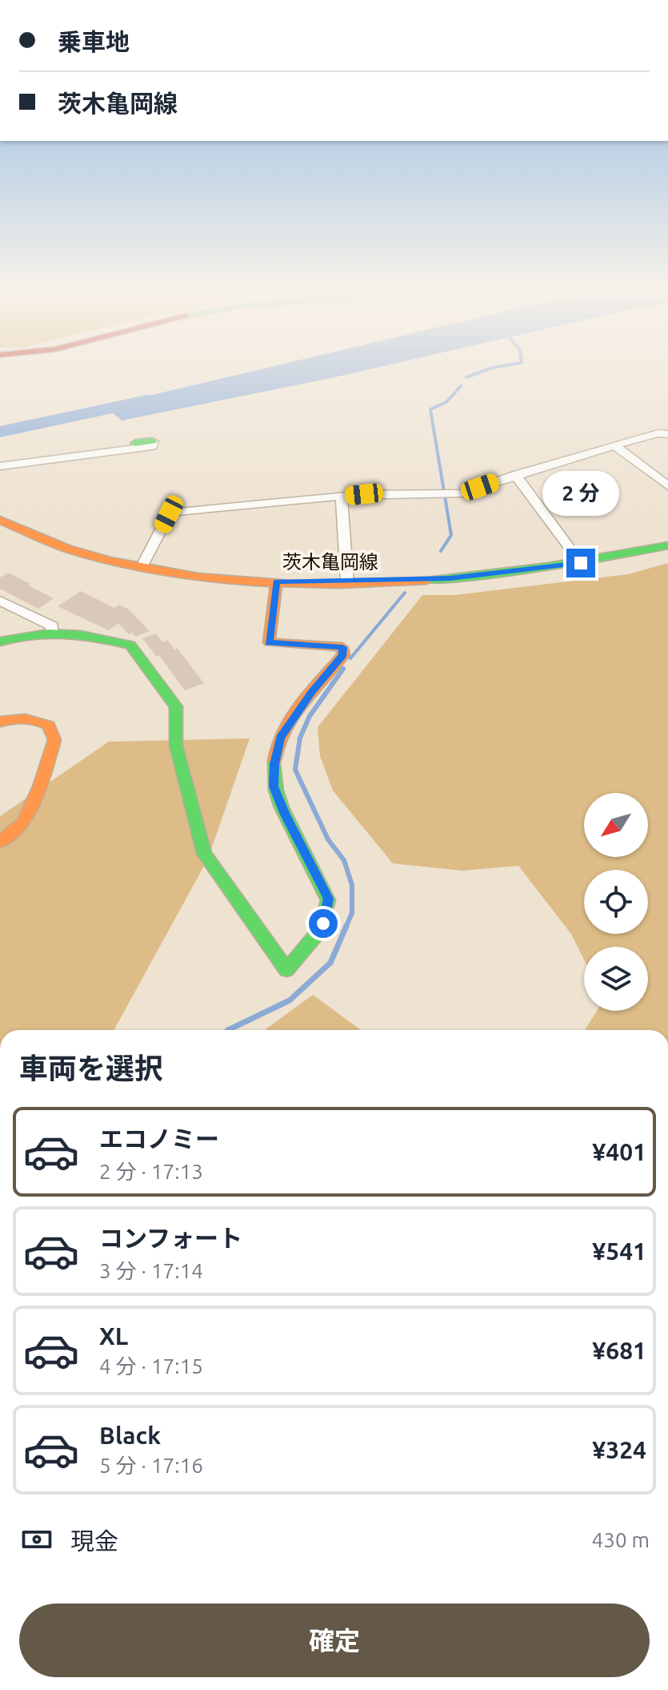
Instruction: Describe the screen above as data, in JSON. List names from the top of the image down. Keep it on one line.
{"streets":{"street":["茨木亀岡線"]},"north":"bottom left","page":{"banner":["乗車地","茨木亀岡線"],"bubble":"2 分","heading":"車両を選択","list":[{"name":"エコノミー","note":"2 分 · 17:13","value":"¥401"},{"name":"コンフォート","note":"3 分 · 17:14","value":"¥541"},{"name":"XL","note":"4 分 · 17:15","value":"¥681"},{"name":"Black","note":"5 分 · 17:16","value":"¥324"}],"pay":["現金","430 m"],"buttons":"確定"}}
